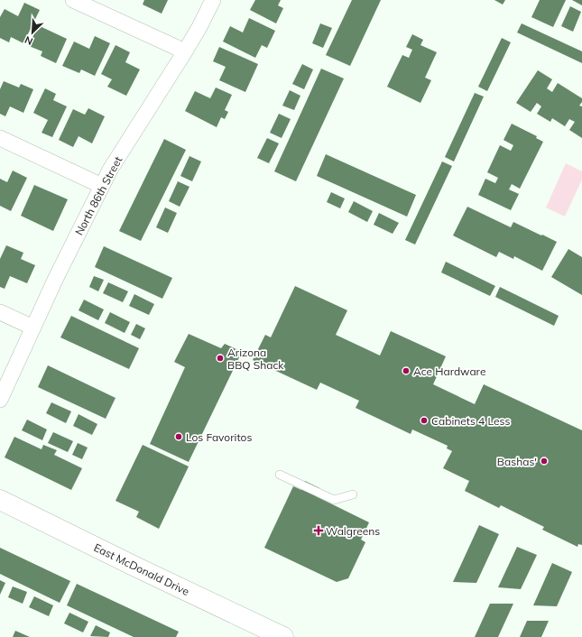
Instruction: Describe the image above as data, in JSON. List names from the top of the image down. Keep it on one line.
{"streets":{"main road":["East McDonald Drive"],"street":["North 86th Street"]},"places":{"other":["Arizona BBQ Shack","Ace Hardware","Cabinets 4 Less","Los Favoritos","Bashas'"],"health":["Walgreens"]},"north":"bottom left"}
